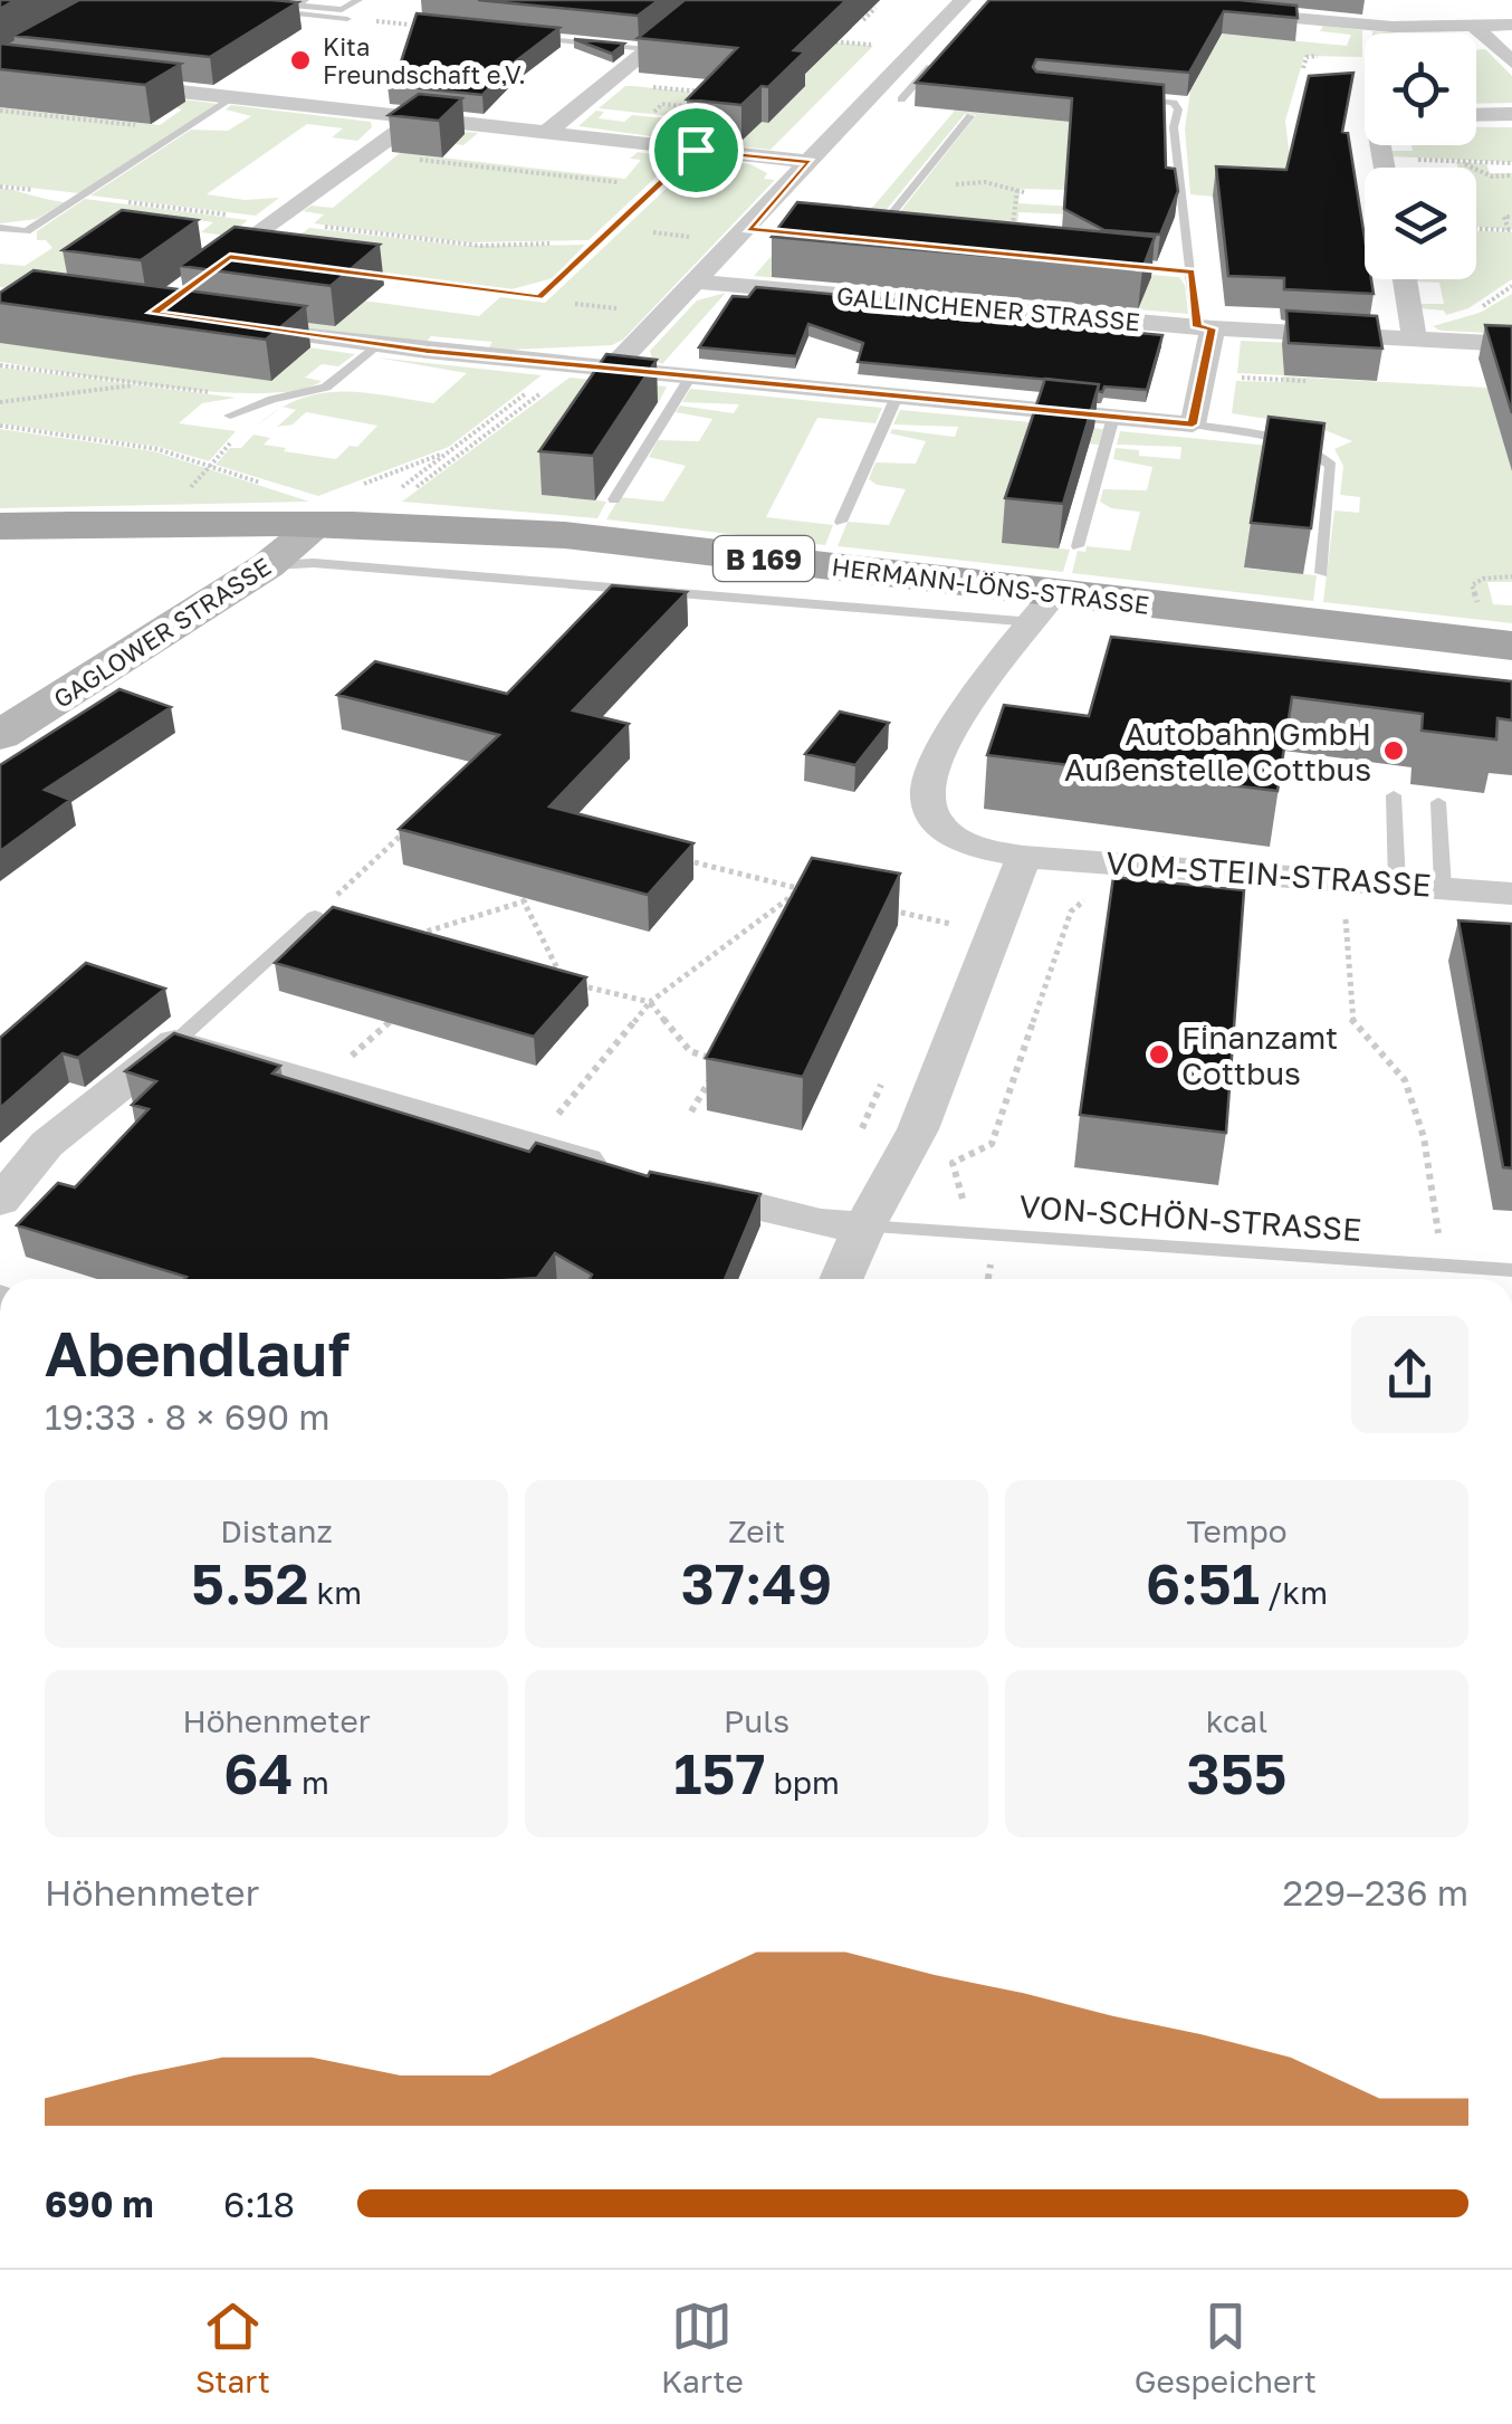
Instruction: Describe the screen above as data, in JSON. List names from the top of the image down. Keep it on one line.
{"streets":{"main road":["B 169","HERMANN-LÖNS-STRASSE"],"street":["GALLINCHENER STRASSE","GAGLOWER STRASSE","VOM-STEIN-STRASSE"],"lane":["VON-SCHÖN-STRASSE"]},"crossings":[["HERMANN-LÖNS-STRASSE","GAGLOWER STRASSE"],["HERMANN-LÖNS-STRASSE","VOM-STEIN-STRASSE"]],"places":["Kita Freundschaft e.V.","Autobahn GmbH Außenstelle Cottbus","Finanzamt Cottbus"],"page":{"heading":["Abendlauf","19:33 · 8 × 690 m"],"stats":[["Distanz","5.52 km"],["Zeit","37:49"],["Tempo","6:51 /km"],["Höhenmeter","64 m"],["Puls","157 bpm"],["kcal","355"]],"chart":["Höhenmeter","229–236 m"],"list":[{"name":"690 m","note":"6:18"}],"tabs":["Start","Karte","Gespeichert"]}}
